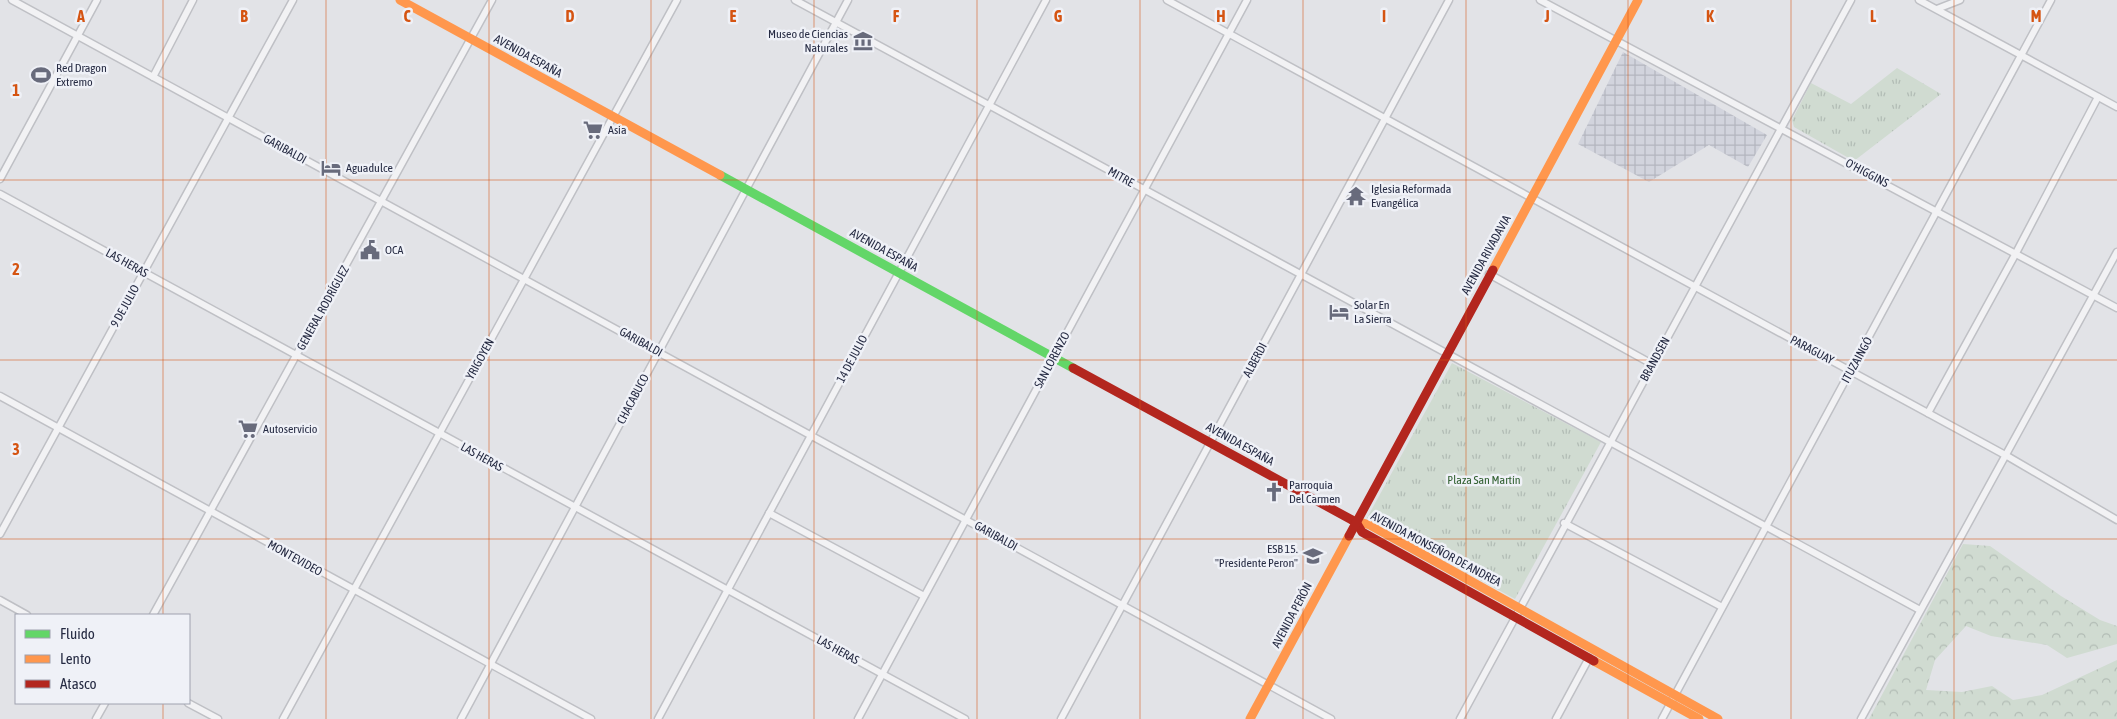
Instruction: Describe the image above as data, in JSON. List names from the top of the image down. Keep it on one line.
{"streets":{"main road":["AVENIDA ESPAÑA","AVENIDA RIVADAVIA","AVENIDA MONSEÑOR DE ANDREA","AVENIDA PERÓN"],"street":["GARIBALDI","O'HIGGINS","MITRE","LAS HERAS","9 DE JULIO","GENERAL RODRÍGUEZ","PARAGUAY","YRIGOYEN","14 DE JULIO","BRANDSEN","SAN LORENZO","ALBERDI","ITUZAINGÓ","CHACABUCO","MONTEVIDEO"]},"crossings":[["AVENIDA ESPAÑA","AVENIDA RIVADAVIA"],["AVENIDA ESPAÑA","GENERAL RODRÍGUEZ"],["AVENIDA ESPAÑA","YRIGOYEN"],["AVENIDA ESPAÑA","14 DE JULIO"],["AVENIDA ESPAÑA","SAN LORENZO"],["AVENIDA ESPAÑA","ALBERDI"],["AVENIDA ESPAÑA","CHACABUCO"],["AVENIDA ESPAÑA","AVENIDA MONSEÑOR DE ANDREA"],["AVENIDA ESPAÑA","AVENIDA PERÓN"],["GARIBALDI","9 DE JULIO"],["GARIBALDI","GENERAL RODRÍGUEZ"],["GARIBALDI","YRIGOYEN"],["GARIBALDI","14 DE JULIO"],["GARIBALDI","SAN LORENZO"],["GARIBALDI","ALBERDI"],["GARIBALDI","CHACABUCO"],["GARIBALDI","AVENIDA PERÓN"],["O'HIGGINS","AVENIDA RIVADAVIA"],["O'HIGGINS","BRANDSEN"],["O'HIGGINS","ITUZAINGÓ"],["MITRE","AVENIDA RIVADAVIA"],["MITRE","14 DE JULIO"],["MITRE","BRANDSEN"],["MITRE","SAN LORENZO"],["MITRE","ALBERDI"],["MITRE","ITUZAINGÓ"],["MITRE","CHACABUCO"],["AVENIDA RIVADAVIA","PARAGUAY"],["AVENIDA RIVADAVIA","AVENIDA MONSEÑOR DE ANDREA"],["AVENIDA RIVADAVIA","AVENIDA PERÓN"],["LAS HERAS","9 DE JULIO"],["LAS HERAS","GENERAL RODRÍGUEZ"],["LAS HERAS","YRIGOYEN"],["LAS HERAS","14 DE JULIO"],["LAS HERAS","SAN LORENZO"],["LAS HERAS","CHACABUCO"],["9 DE JULIO","MONTEVIDEO"],["GENERAL RODRÍGUEZ","MONTEVIDEO"],["PARAGUAY","BRANDSEN"],["PARAGUAY","SAN LORENZO"],["PARAGUAY","ALBERDI"],["PARAGUAY","ITUZAINGÓ"],["YRIGOYEN","MONTEVIDEO"],["BRANDSEN","AVENIDA MONSEÑOR DE ANDREA"],["ITUZAINGÓ","AVENIDA MONSEÑOR DE ANDREA"],["CHACABUCO","MONTEVIDEO"],["AVENIDA MONSEÑOR DE ANDREA","AVENIDA PERÓN"]],"parks":["Plaza San Martín"],"places":{"museum":["Museo de Ciencias Naturales"],"sports":["Red Dragon Extremo"],"supermarket":["Asia","Autoservicio"],"hotel":["Aguadulce","Solar En La Sierra"],"temple":["Iglesia Reformada Evangélica"],"public building":["OCA"],"church":["Parroquia Del Carmen"],"school or university":["ESB 15. \"Presidente Peron\""]},"legend":["Fluido","Lento","Atasco"],"grid":{"columns":["A","B","C","D","E","F","G","H","I","J","K","L","M"],"rows":["1","2","3"]}}
